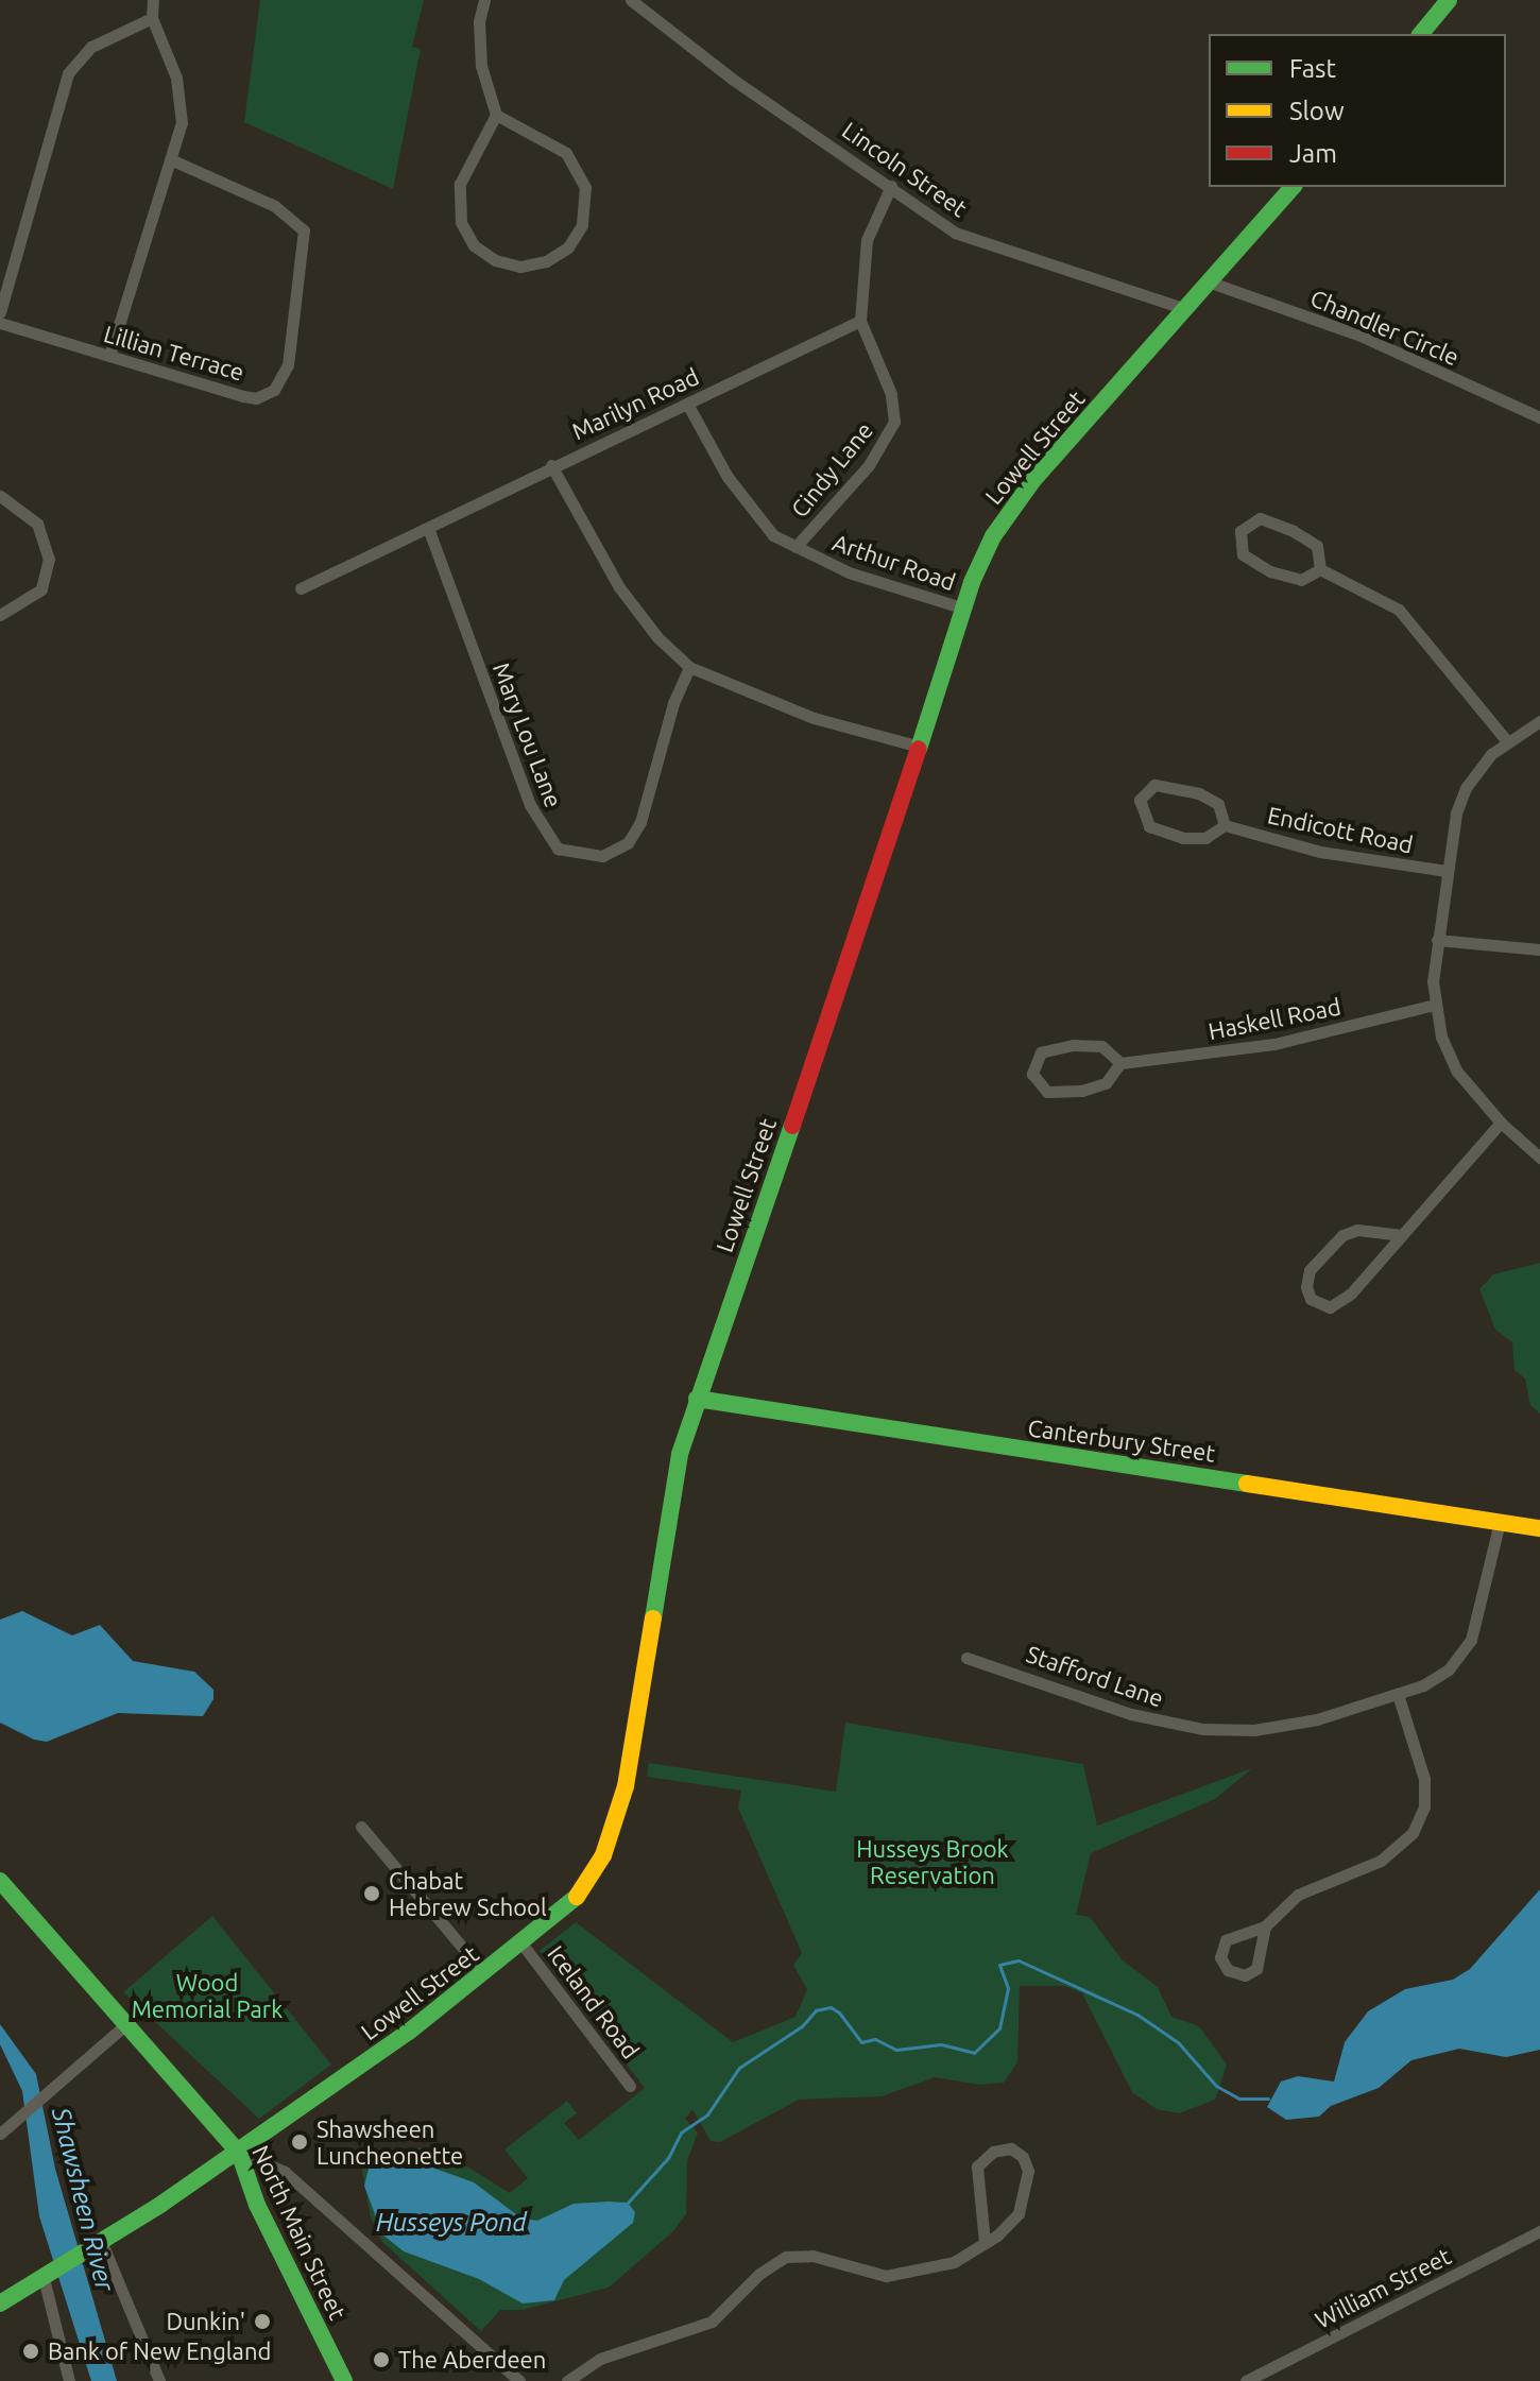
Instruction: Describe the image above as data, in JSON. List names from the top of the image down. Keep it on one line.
{"streets":{"main road":["Lowell Street","Canterbury Street","North Main Street"],"street":["Lincoln Street","Chandler Circle","Lillian Terrace","Marilyn Road","Cindy Lane","Arthur Road","Mary Lou Lane","Endicott Road","Haskell Road","Stafford Lane","Iceland Road","William Street"]},"crossings":[["Lincoln Street","Lowell Street"],["Chandler Circle","Lowell Street"],["Marilyn Road","Cindy Lane"],["Marilyn Road","Arthur Road"],["Marilyn Road","Mary Lou Lane"],["Lowell Street","Arthur Road"],["Lowell Street","Canterbury Street"],["Lowell Street","Iceland Road"],["Lowell Street","North Main Street"],["Cindy Lane","Arthur Road"],["Canterbury Street","Stafford Lane"]],"water":["Shawsheen River","Husseys Pond"],"parks":["Husseys Brook Reservation","Wood Memorial Park"],"places":["Chabat Hebrew School","Shawsheen Luncheonette","Dunkin'","Bank of New England","The Aberdeen"],"legend":["Fast","Slow","Jam"]}
